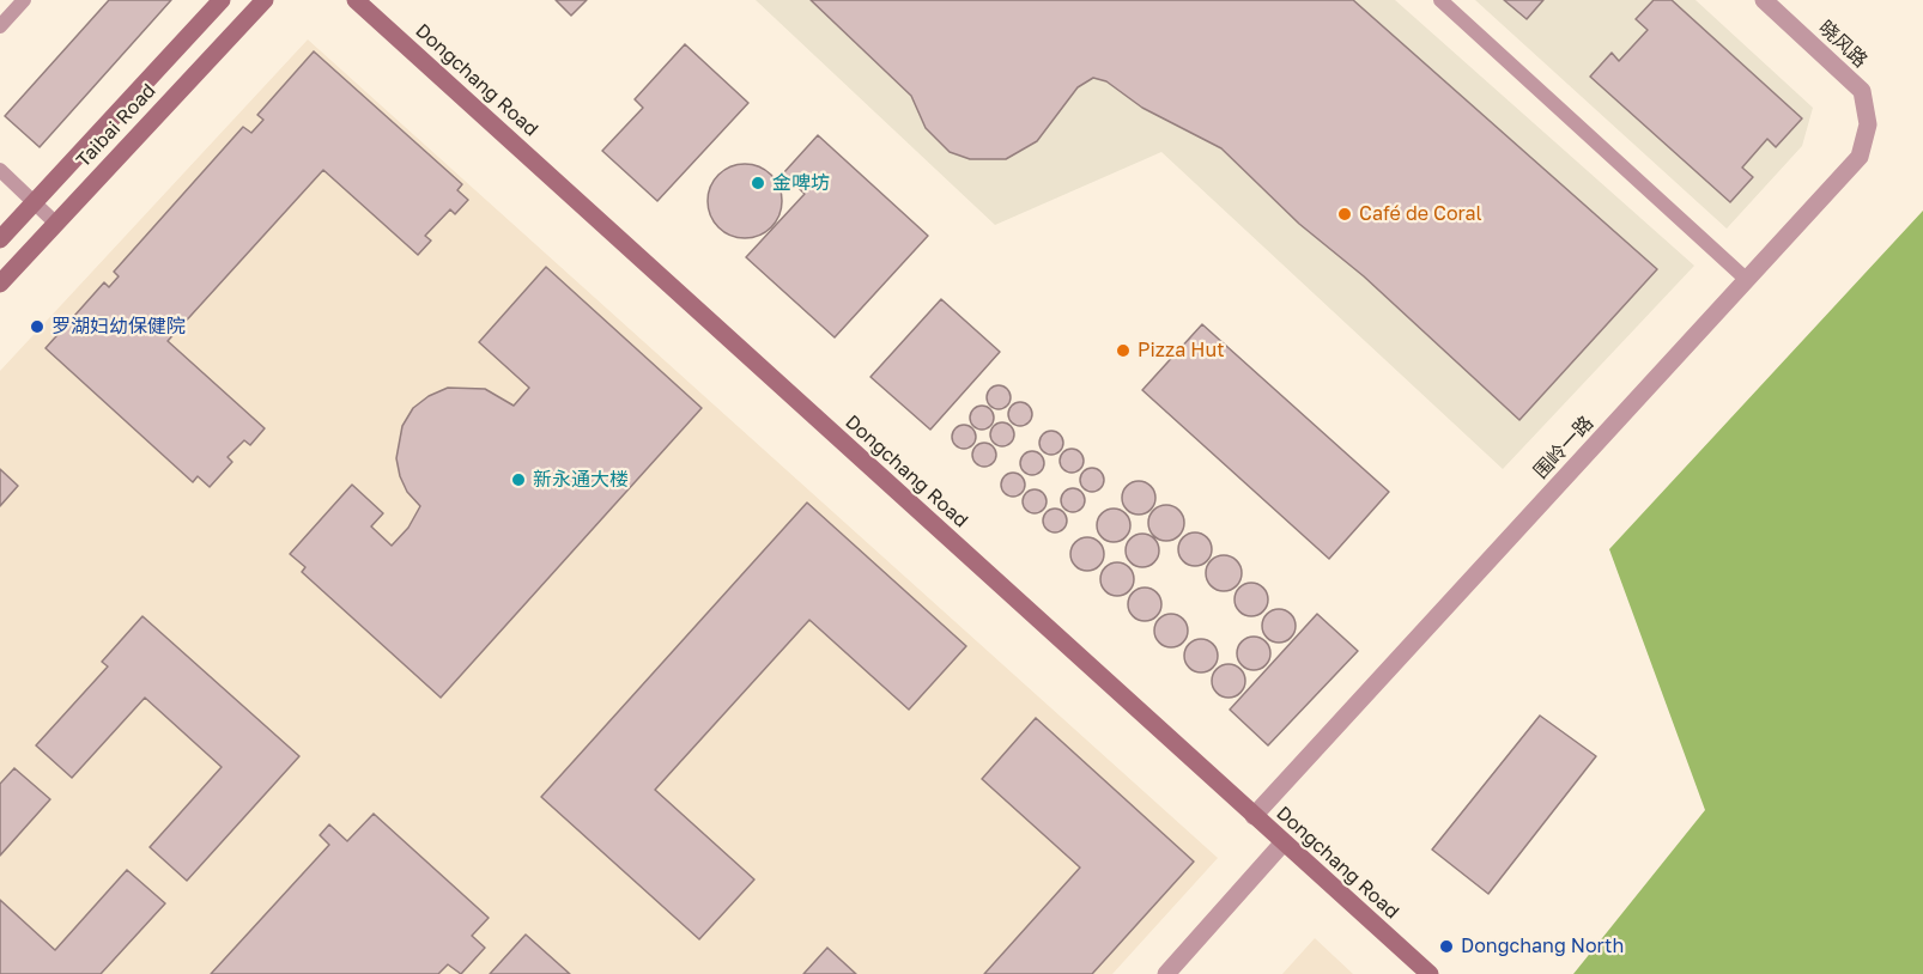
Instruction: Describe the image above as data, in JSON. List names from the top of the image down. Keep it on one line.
{"streets":{"street":["晓风路","Dongchang Road","Taibai Road","围岭一路"]},"crossings":[["晓风路","围岭一路"],["Dongchang Road","围岭一路"]],"places":["金啤坊","Café de Coral","罗湖妇幼保健院","Pizza Hut","新永通大楼","Dongchang North"]}
